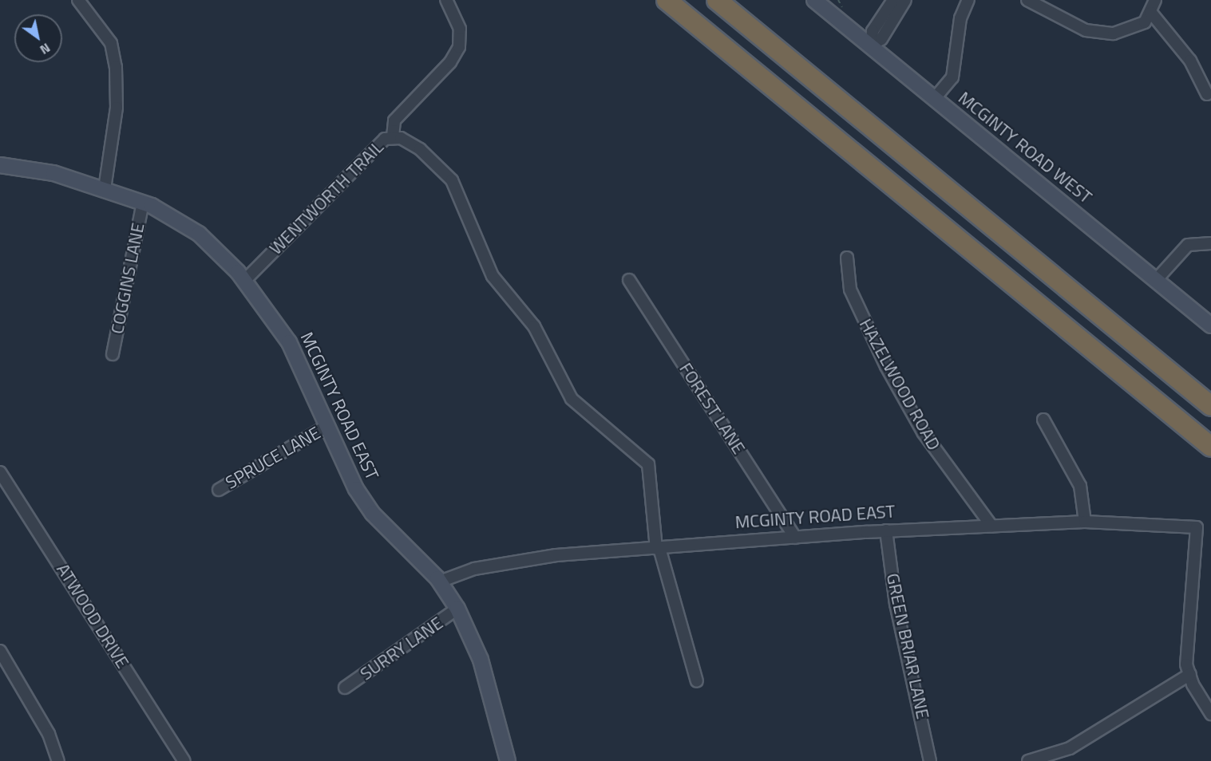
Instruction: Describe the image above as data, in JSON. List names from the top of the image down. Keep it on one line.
{"streets":{"street":["MCGINTY ROAD WEST","WENTWORTH TRAIL","COGGINS LANE","HAZELWOOD ROAD","MCGINTY ROAD EAST","FOREST LANE","SPRUCE LANE","ATWOOD DRIVE","GREEN BRIAR LANE","SURRY LANE"]},"crossings":[["WENTWORTH TRAIL","MCGINTY ROAD EAST"],["COGGINS LANE","MCGINTY ROAD EAST"],["HAZELWOOD ROAD","MCGINTY ROAD EAST"],["MCGINTY ROAD EAST","FOREST LANE"],["MCGINTY ROAD EAST","SPRUCE LANE"],["MCGINTY ROAD EAST","GREEN BRIAR LANE"]],"north":"bottom right"}
